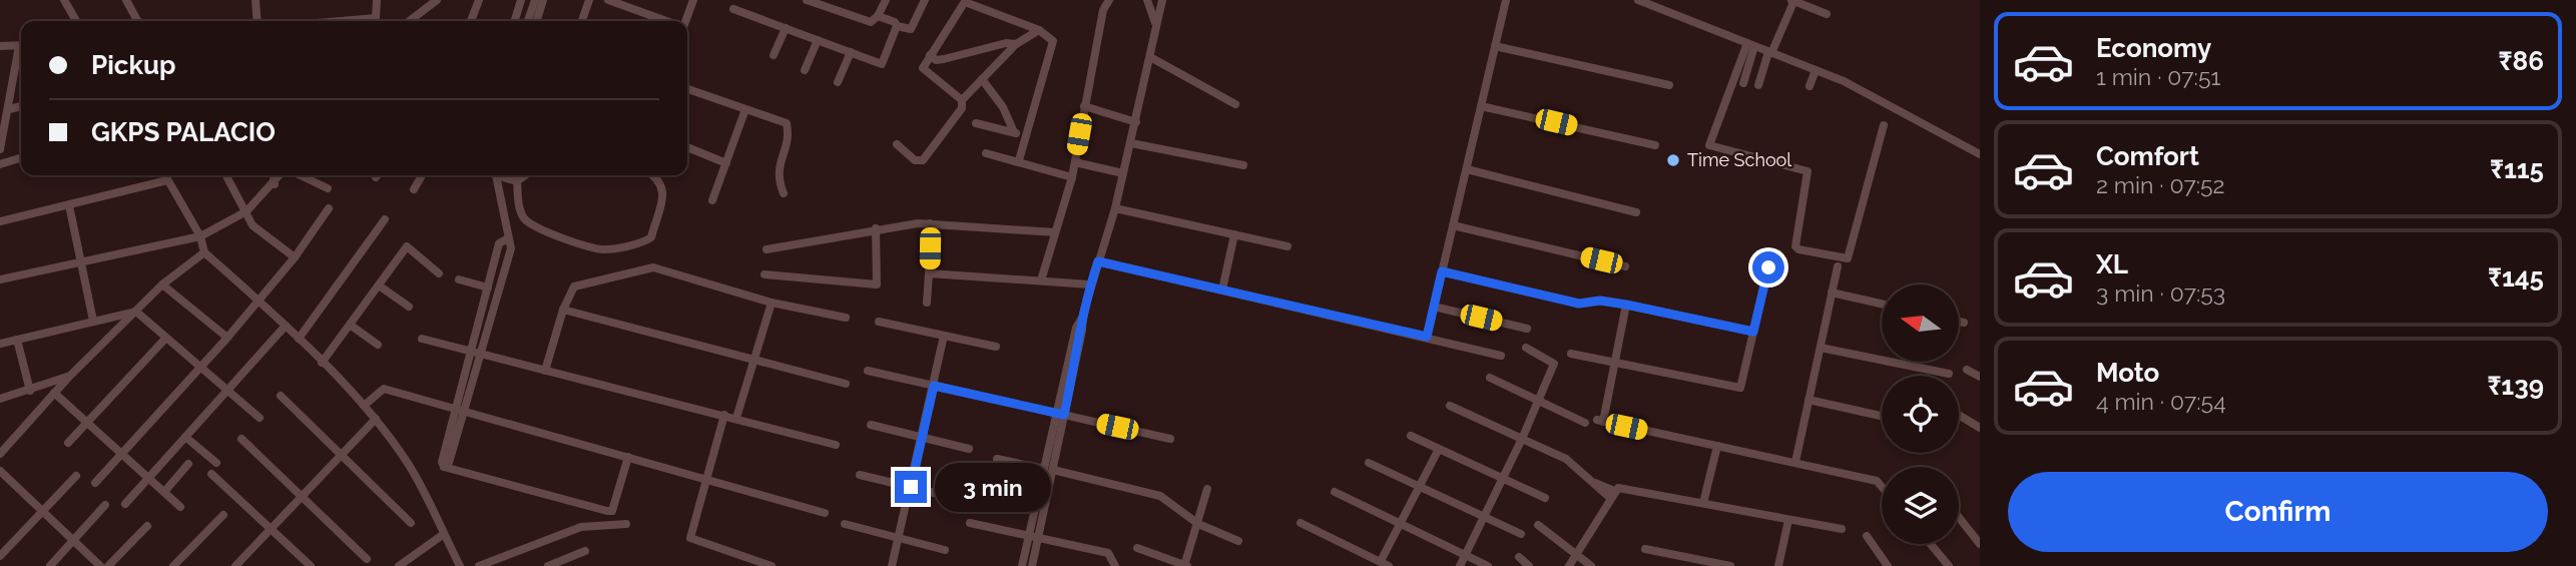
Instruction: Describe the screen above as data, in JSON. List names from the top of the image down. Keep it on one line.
{"places":["Time School"],"north":"left","page":{"list":[{"name":"Economy","note":"1 min · 07:51","value":"₹86"},{"name":"Comfort","note":"2 min · 07:52","value":"₹115"},{"name":"XL","note":"3 min · 07:53","value":"₹145"},{"name":"Moto","note":"4 min · 07:54","value":"₹139"}],"banner":["Pickup","GKPS PALACIO"],"buttons":"Confirm","bubble":"3 min"}}
